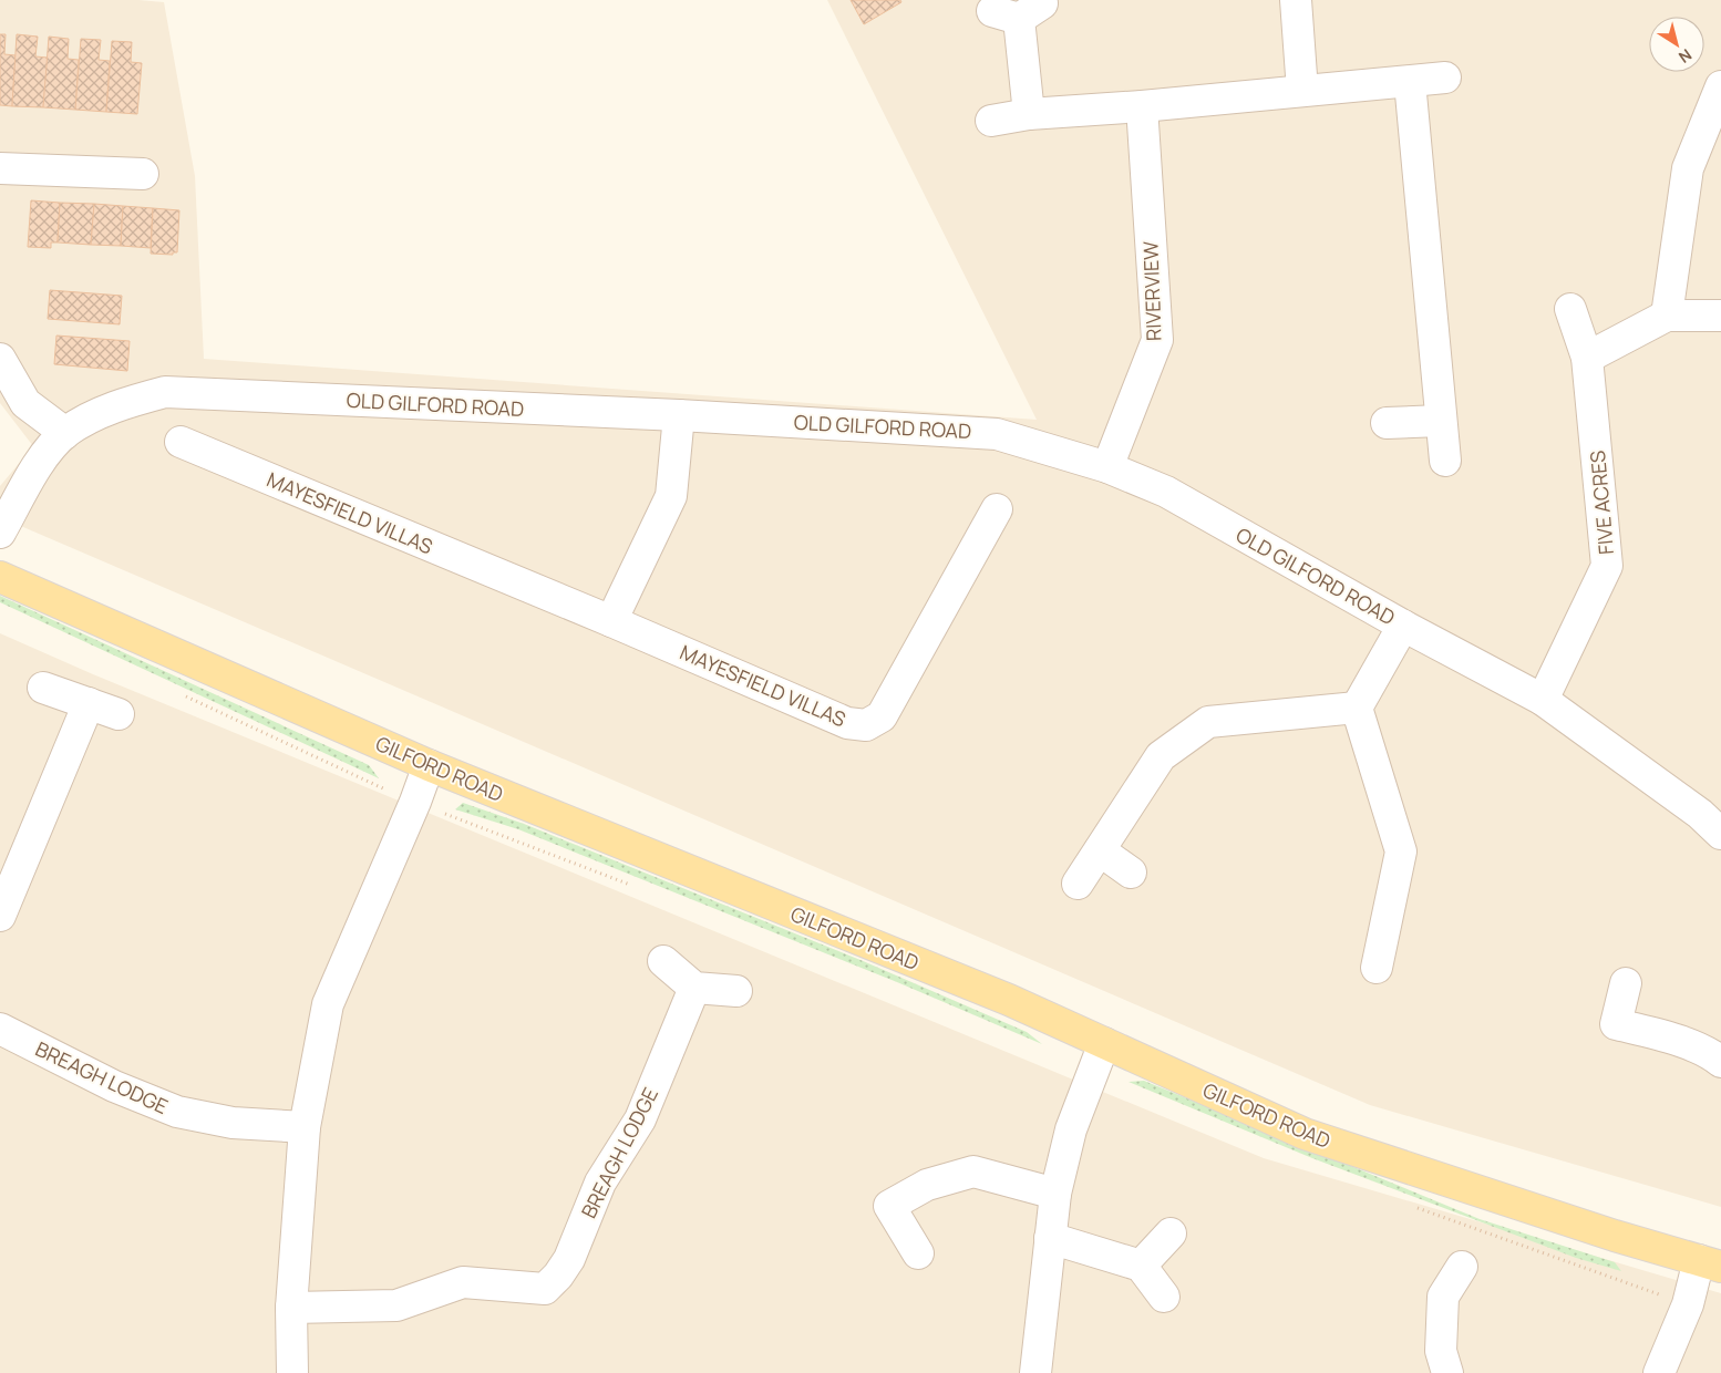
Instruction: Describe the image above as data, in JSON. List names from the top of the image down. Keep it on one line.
{"streets":{"main road":["GILFORD ROAD"],"street":["RIVERVIEW","OLD GILFORD ROAD","FIVE ACRES","MAYESFIELD VILLAS","BREAGH LODGE"]},"crossings":[["RIVERVIEW","OLD GILFORD ROAD"],["OLD GILFORD ROAD","FIVE ACRES"]],"north":"bottom right"}
